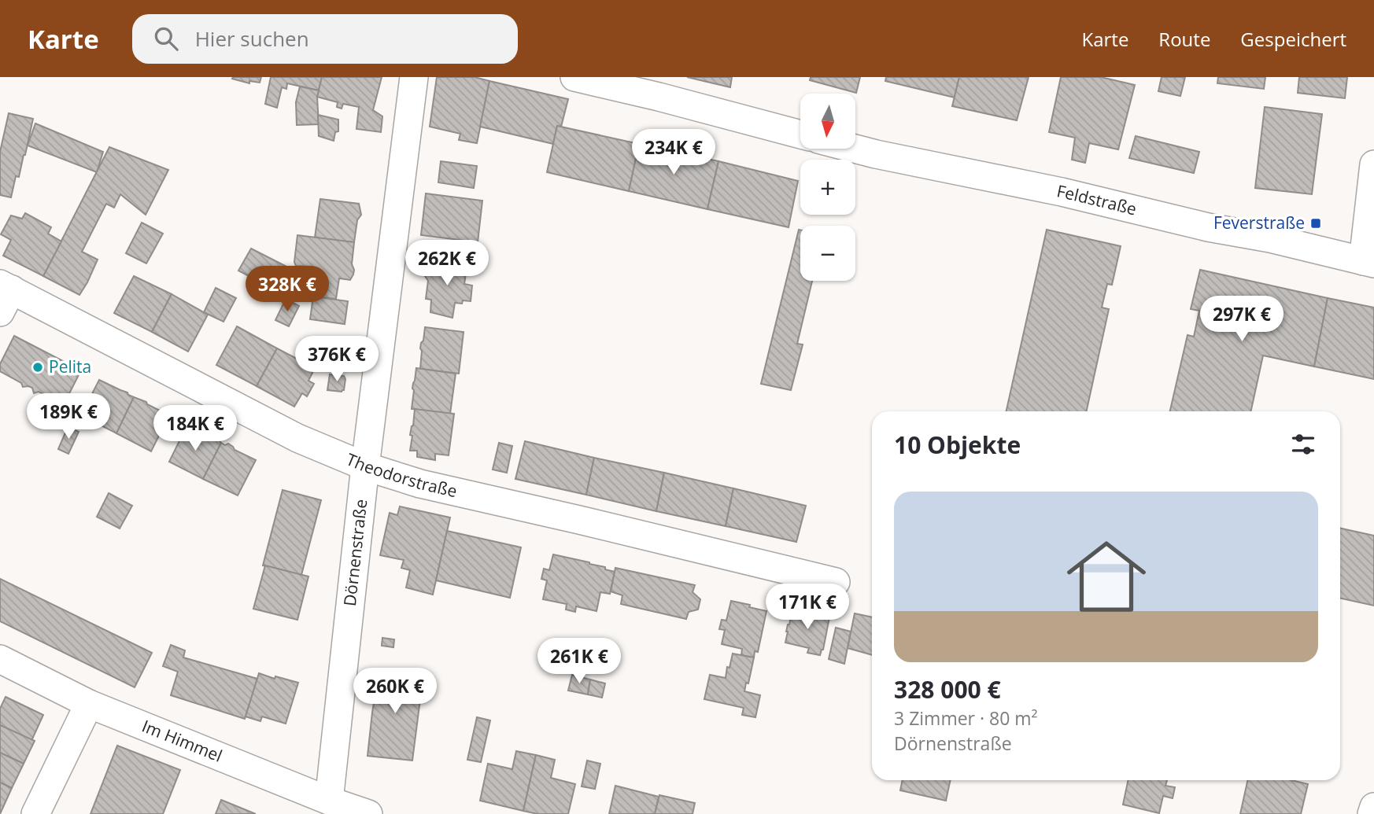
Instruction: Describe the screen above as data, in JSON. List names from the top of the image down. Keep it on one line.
{"streets":{"street":["Feldstraße","Theodorstraße","Dörnenstraße","Im Himmel"]},"crossings":[["Theodorstraße","Dörnenstraße"],["Dörnenstraße","Im Himmel"]],"places":{"transit":["Feverstraße"],"other":["Pelita"]},"north":"bottom","page":{"header":"Karte","search":"Hier suchen","nav":["Karte","Route","Gespeichert"],"map_buttons":["+","−"],"price":["234K €","262K €","328K €","297K €","376K €","189K €","184K €","171K €","261K €","260K €"],"heading":"10 Objekte","list":[{"name":"328 000 €","note":"3 Zimmer · 80 m² · Dörnenstraße"}]}}
